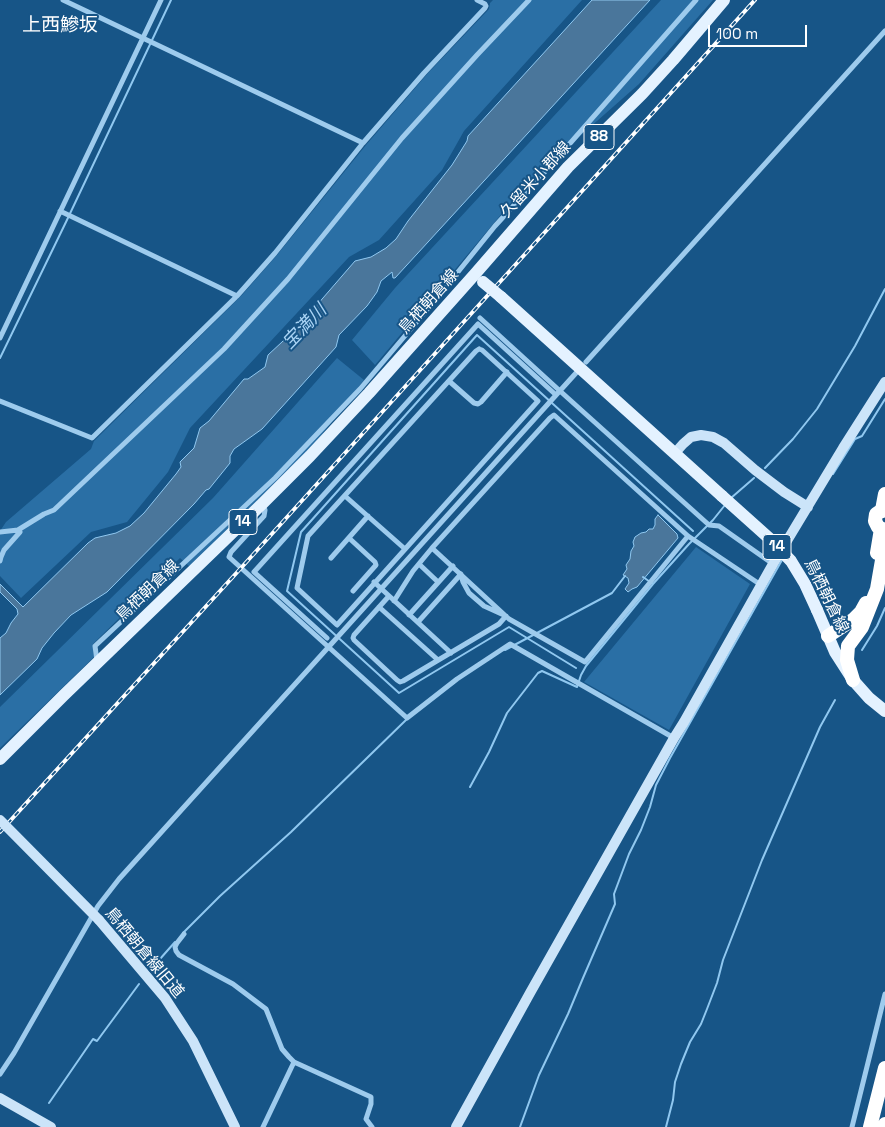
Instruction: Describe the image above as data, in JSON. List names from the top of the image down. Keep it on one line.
{"streets":{"main road":["88","久留米小郡線","鳥栖朝倉線","14"],"street":["鳥栖朝倉線旧道"]},"crossings":[["久留米小郡線","鳥栖朝倉線"]],"districts":["上西鰺坂"],"water":["宝満川"],"scale_bar":"100 m"}
